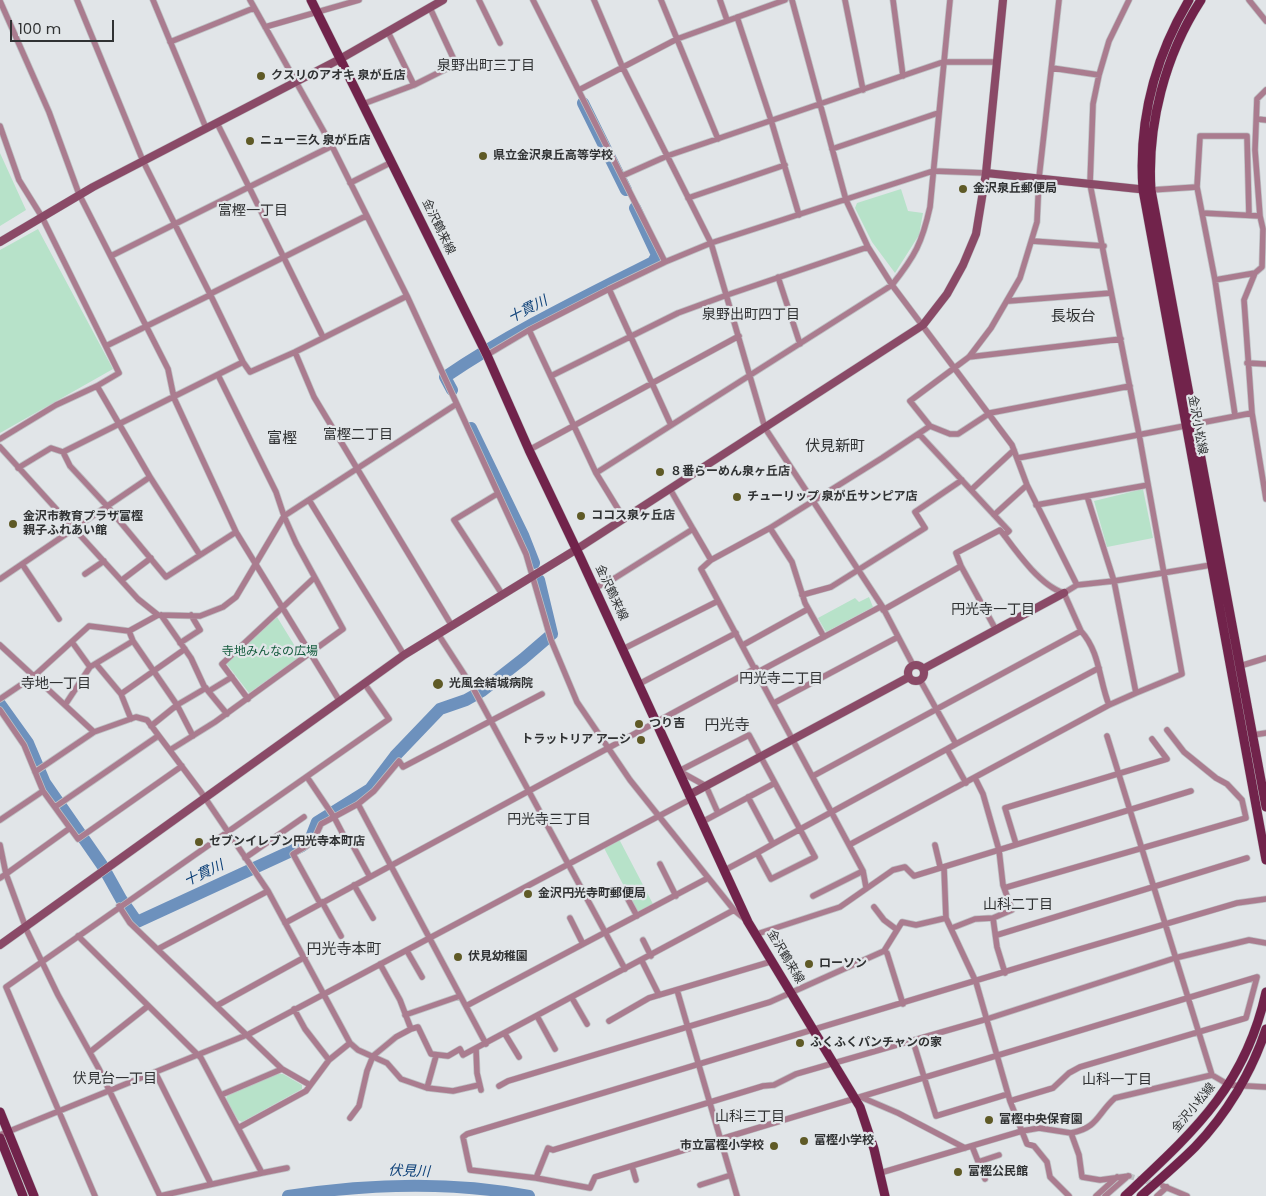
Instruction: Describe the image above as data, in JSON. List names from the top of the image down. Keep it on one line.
{"streets":{"main road":["金沢鶴来線","金沢小松線"]},"districts":["泉野出町三丁目","富樫一丁目","泉野出町四丁目","長坂台","富樫二丁目","富樫","伏見新町","円光寺一丁目","円光寺二丁目","寺地一丁目","円光寺","円光寺三丁目","山科二丁目","円光寺本町","伏見台一丁目","山科一丁目","山科三丁目"],"water":["十貫川","伏見川"],"parks":["寺地みんなの広場"],"places":["クスリのアオキ 泉が丘店","ニュー三久 泉が丘店","県立金沢泉丘高等学校","金沢泉丘郵便局","８番らーめん泉ヶ丘店","チューリップ 泉が丘サンピア店","ココス泉ヶ丘店","金沢市教育プラザ富樫 親子ふれあい館","光風会結城病院","つり吉","トラットリア アーシ","セブンイレブン円光寺本町店","金沢円光寺町郵便局","伏見幼稚園","ローソン","ふくふくパンチャンの家","富樫中央保育園","富樫小学校","市立富樫小学校","富樫公民館"],"scale_bar":"100 m"}
